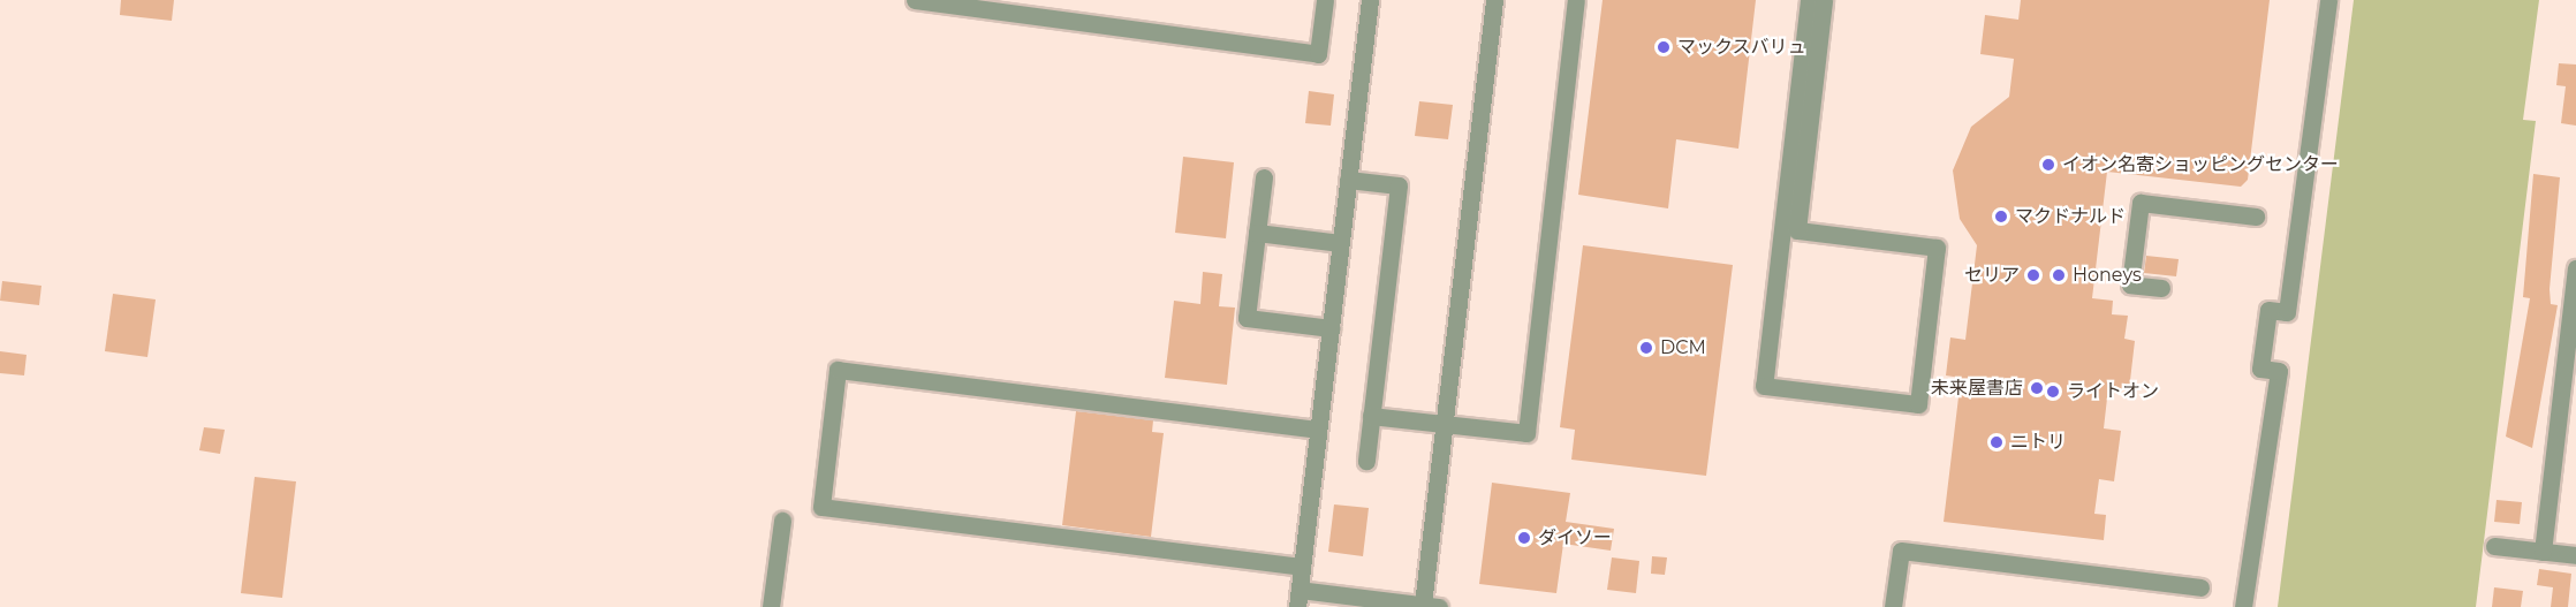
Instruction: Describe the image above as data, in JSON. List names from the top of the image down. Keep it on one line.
{"places":["マックスバリュ","イオン名寄ショッピングセンター","マクドナルド","セリア","Honeys","DCM","未来屋書店","ライトオン","ニトリ","ダイソー"]}
